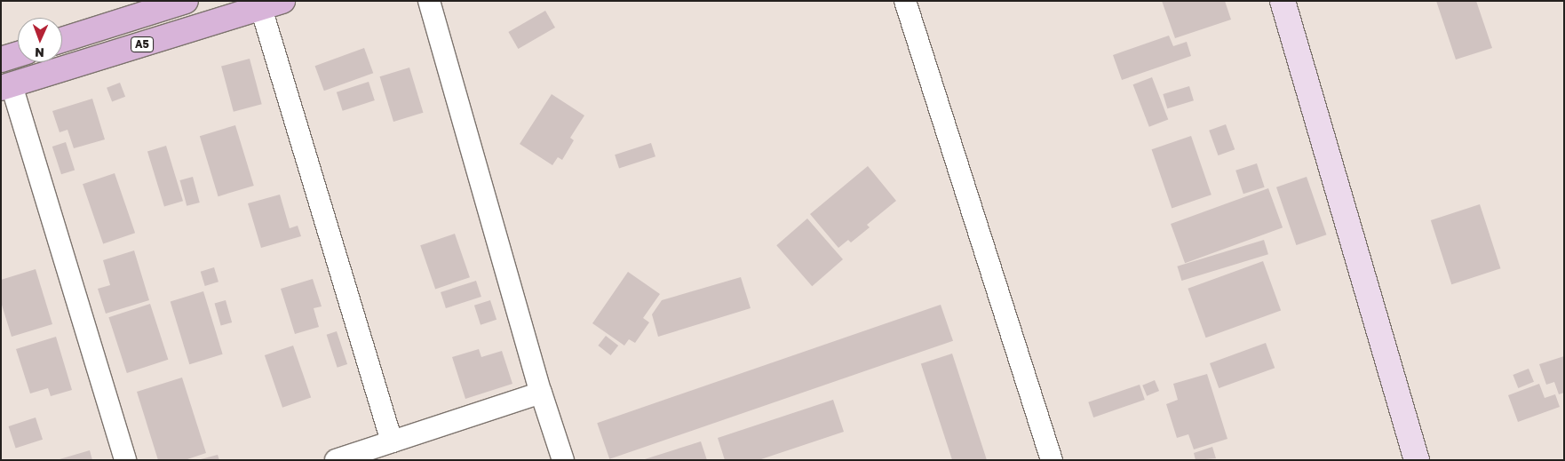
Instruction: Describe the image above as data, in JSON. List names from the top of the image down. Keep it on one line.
{"streets":{"main road":["A5"]},"north":"bottom"}
